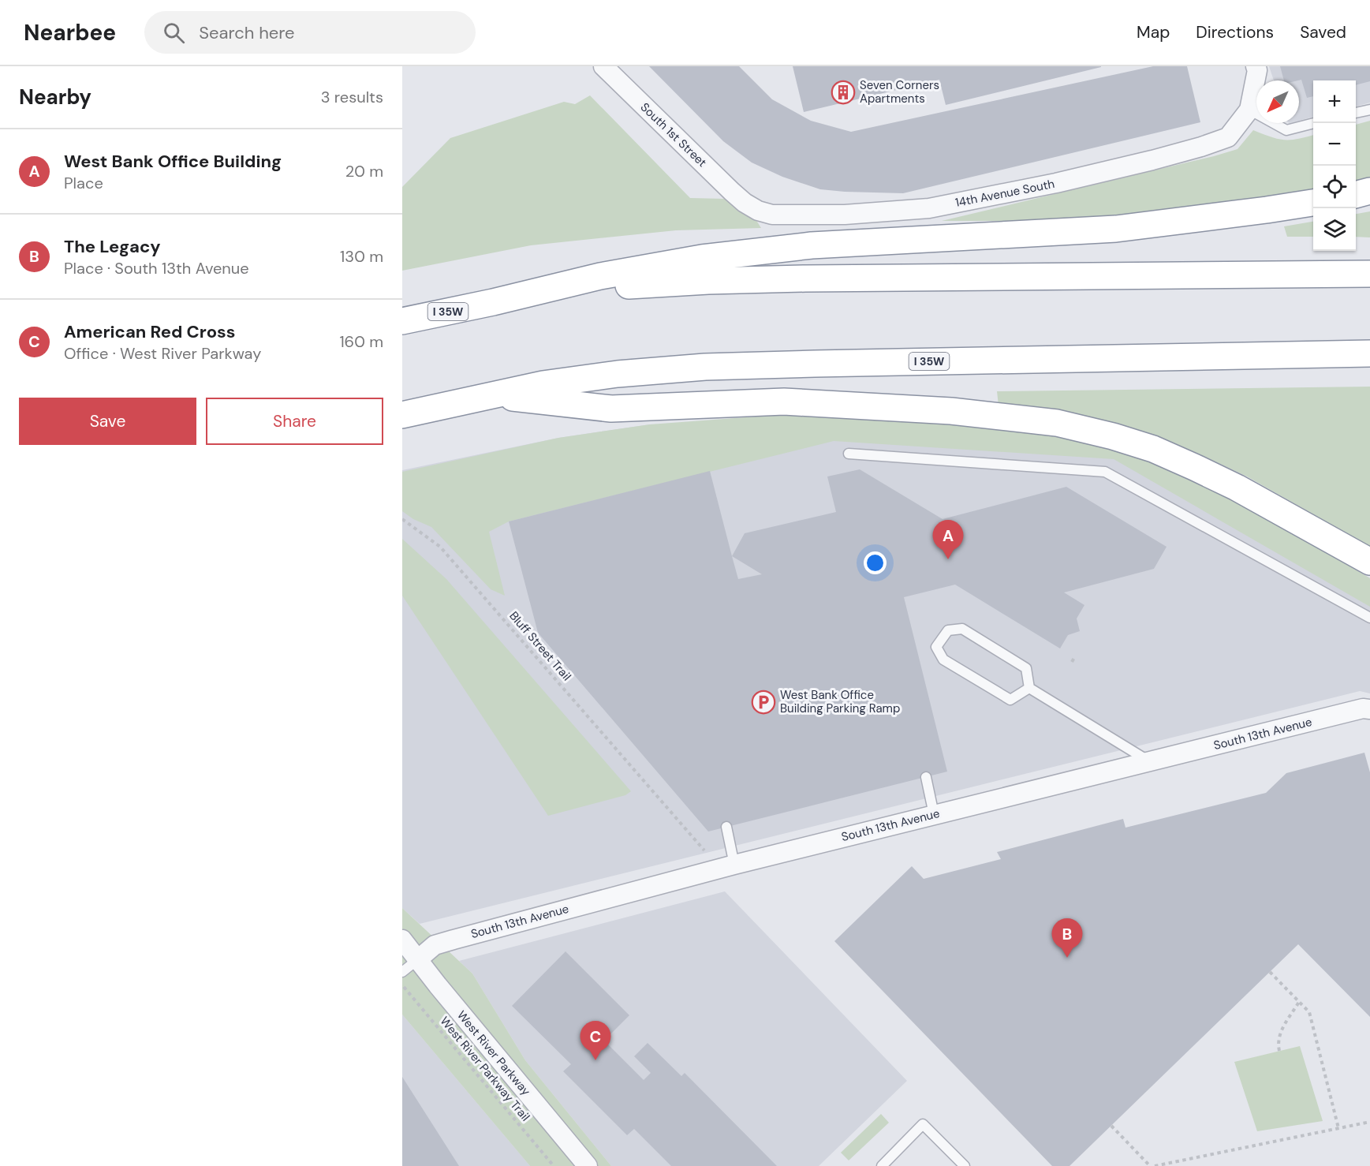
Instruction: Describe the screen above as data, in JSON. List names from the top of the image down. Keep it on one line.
{"streets":{"highway":["I 35W"],"street":["South 1st Street","14th Avenue South","South 13th Avenue","West River Parkway"],"path":["Bluff Street Trail","West River Parkway Trail"]},"crossings":[["South 1st Street","14th Avenue South"],["South 13th Avenue","West River Parkway"]],"places":{"building":["Seven Corners Apartments"],"parking":["West Bank Office Building Parking Ramp"]},"north":"bottom left","page":{"header":"Nearbee","search":"Search here","nav":["Map","Directions","Saved"],"heading":["Nearby","3 results"],"map_buttons":["+","−"],"list":[{"mark":"A","name":"West Bank Office Building","note":"Place","value":"20 m"},{"mark":"B","name":"The Legacy","note":"Place · South 13th Avenue","value":"130 m"},{"mark":"C","name":"American Red Cross","note":"Office · West River Parkway","value":"160 m"}],"buttons":["Save","Share"],"pins":["A","B","C"]}}
